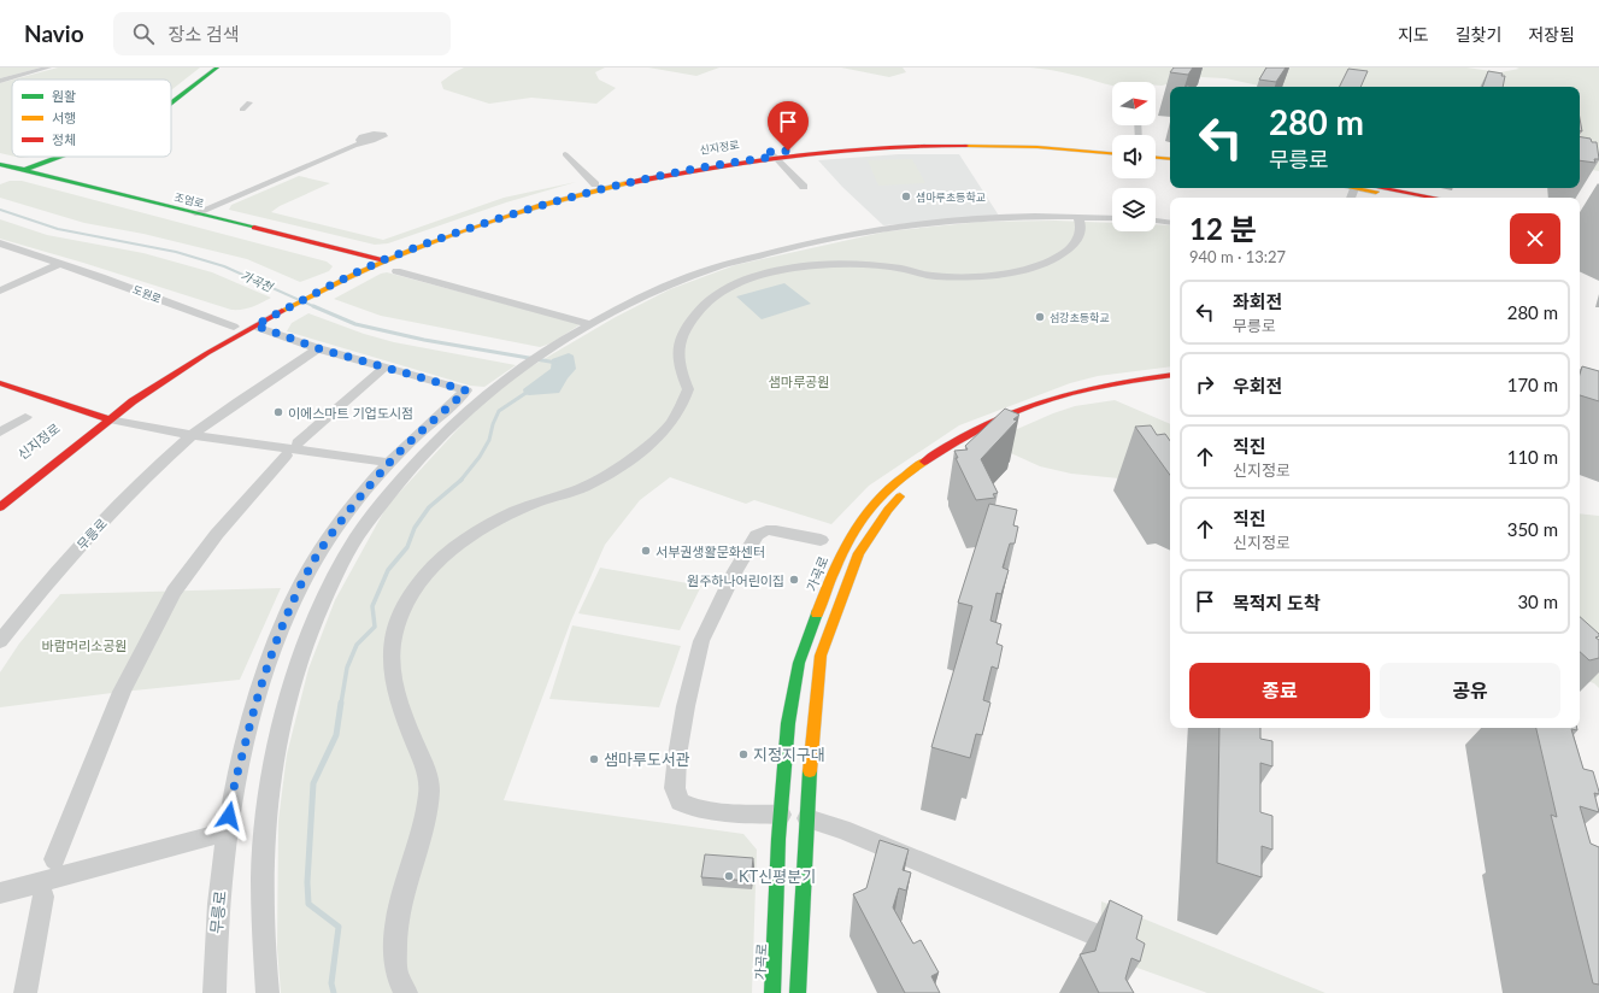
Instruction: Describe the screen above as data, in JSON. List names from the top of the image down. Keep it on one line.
{"streets":{"street":["신지정로","조엄로","도원로","무릉로","가곡로"]},"crossings":[["신지정로","조엄로"],["신지정로","무릉로"]],"water":["가곡천"],"parks":["샘마루공원","바람머리소공원"],"places":["샘마루초등학교","섬강초등학교","이에스마트 기업도시점","서부권생활문화센터","원주하나어린이집","지정지구대","샘마루도서관","KT신평분기"],"legend":["원활","서행","정체"],"north":"right","page":{"header":"Navio","search":"장소 검색","nav":["지도","길찾기","저장됨"],"turn":["280 m","무릉로"],"heading":["12 분","940 m · 13:27"],"list":[{"name":"좌회전","note":"무릉로","value":"280 m"},{"name":"우회전","value":"170 m"},{"name":"직진","note":"신지정로","value":"110 m"},{"name":"직진","note":"신지정로","value":"350 m"},{"name":"목적지 도착","value":"30 m"}],"buttons":["종료","공유"]}}
